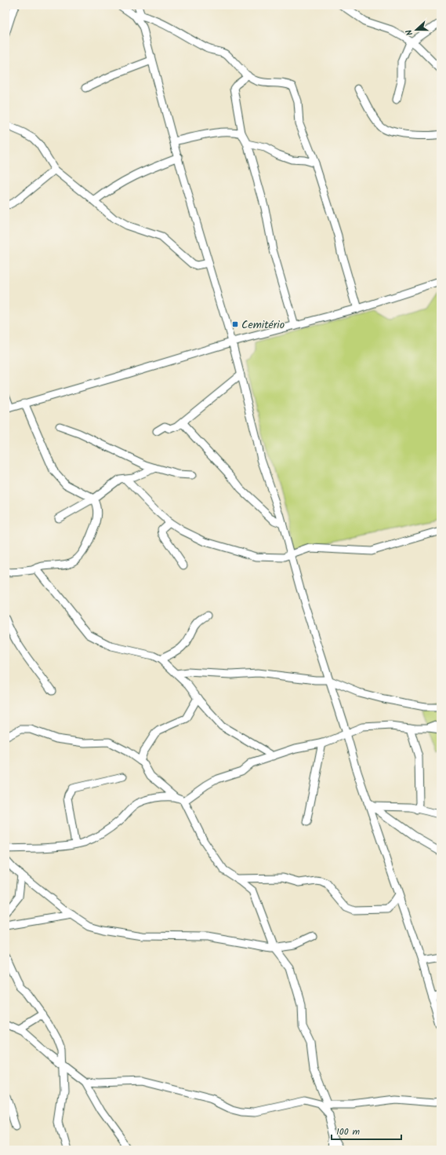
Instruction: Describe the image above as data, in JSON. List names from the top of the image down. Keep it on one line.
{"places":{"transit":["Cemitério"]},"scale_bar":"100 m","north":"left"}
